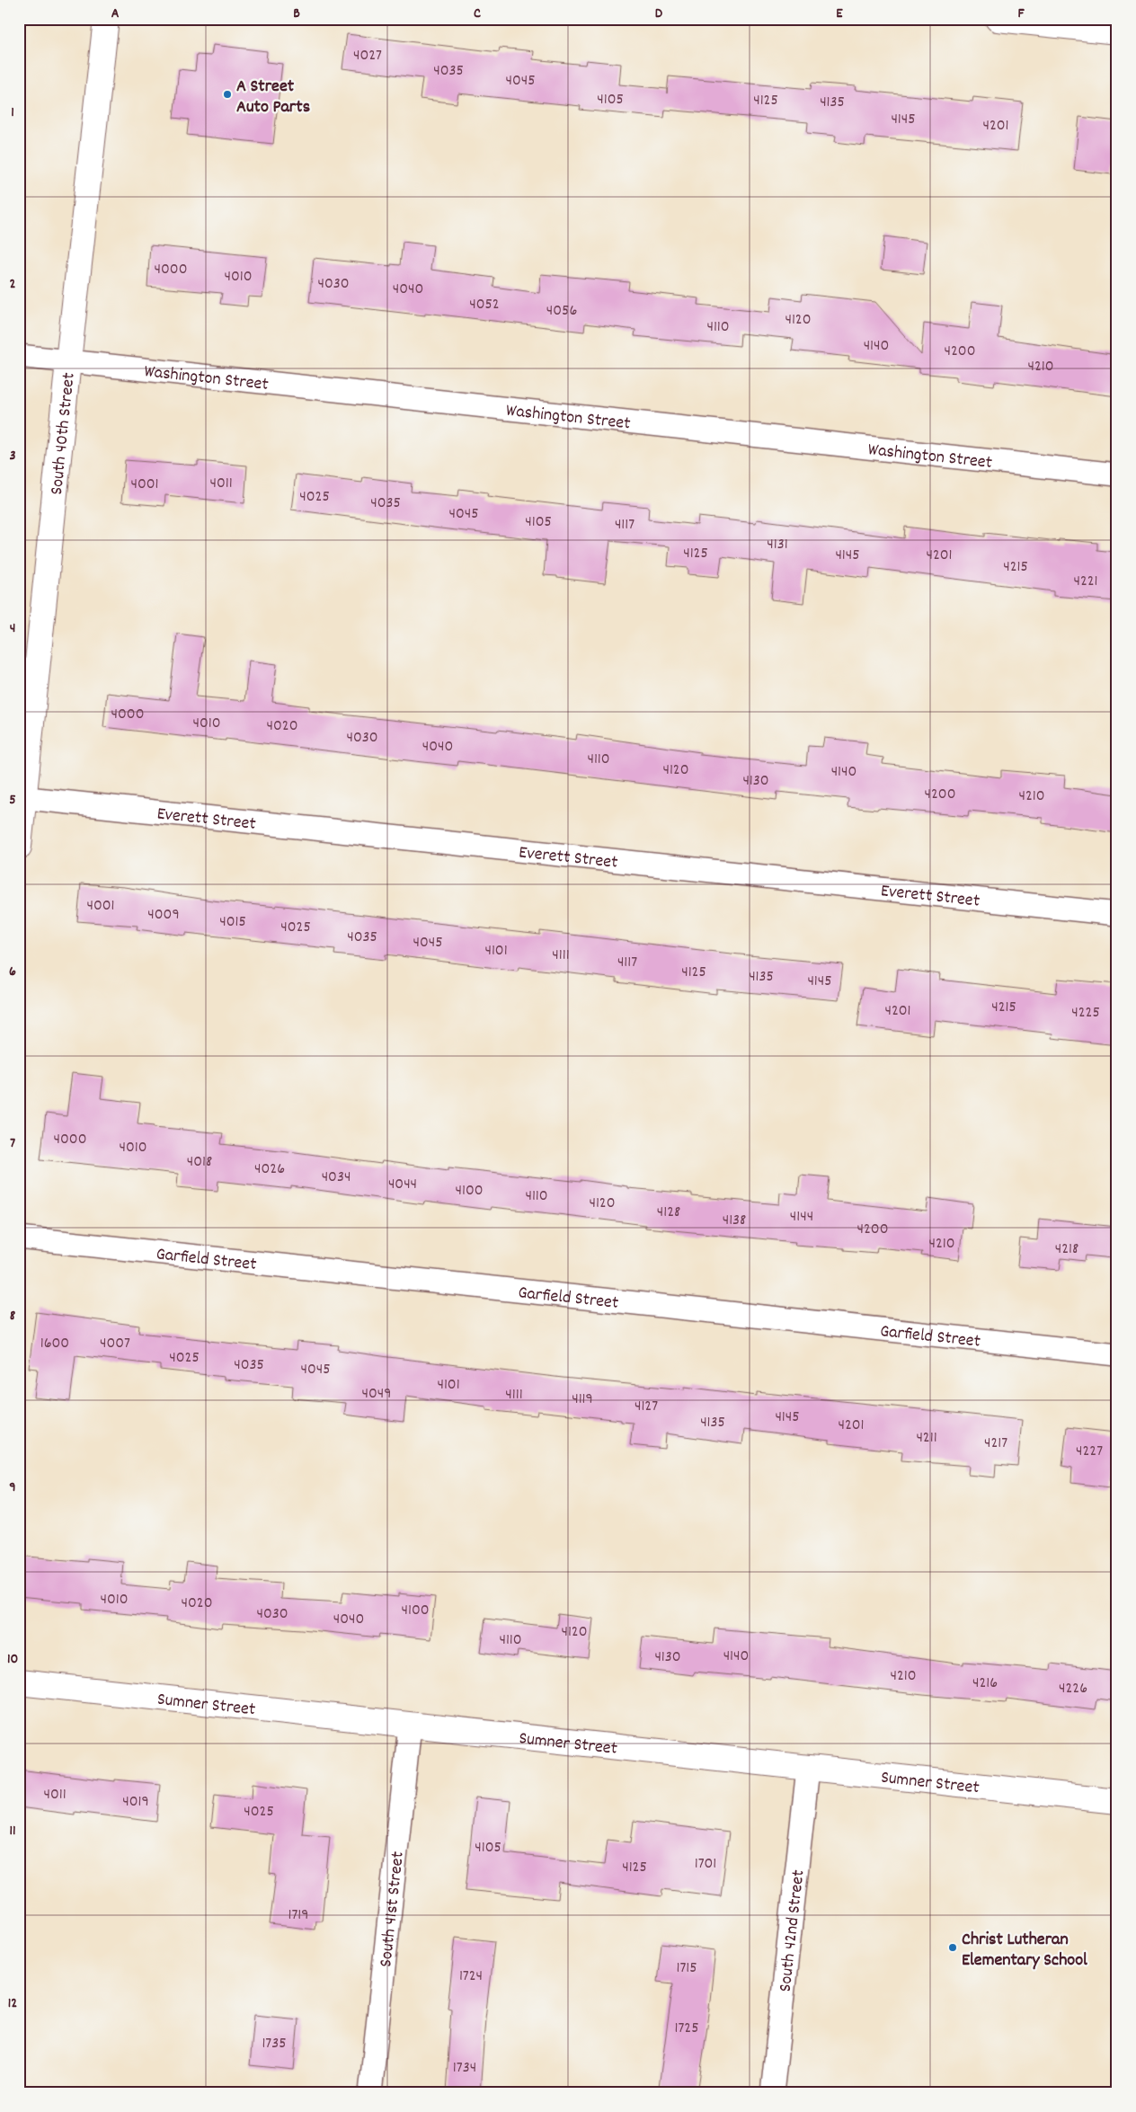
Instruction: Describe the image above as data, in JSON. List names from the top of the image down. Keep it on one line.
{"streets":{"street":["Washington Street","South 40th Street","Everett Street","Garfield Street","Sumner Street","South 41st Street","South 42nd Street"]},"crossings":[["Washington Street","South 40th Street"],["South 40th Street","Everett Street"],["Sumner Street","South 41st Street"],["Sumner Street","South 42nd Street"]],"places":["A Street Auto Parts","Christ Lutheran Elementary School"],"house_numbers":["4027","4035","4045","4105","4125","4135","4145","4201","4000","4010","4030","4040","4052","4056","4120","4110","4140","4200","4210","4011","4001","4025","4035","4045","4105","4117","4131","4125","4145","4201","4215","4221","4000","4010","4020","4030","4040","4110","4120","4140","4130","4200","4210","4001","4009","4015","4025","4035","4045","4101","4111","4117","4125","4135","4145","4215","4201","4225","4000","4010","4018","4026","4034","4044","4100","4110","4120","4128","4144","4138","4200","4210","4218","1600","4007","4025","4035","4045","4101","4049","4111","4119","4127","4145","4135","4201","4211","4217","4227","4010","4020","4100","4030","4040","4120","4110","4140","4130","4210","4216","4226","4011","4019","4025","4105","1701","4125","1719","1715","1724","1725","1735","1734"],"grid":{"columns":["A","B","C","D","E","F"],"rows":["1","2","3","4","5","6","7","8","9","10","11","12"]}}
